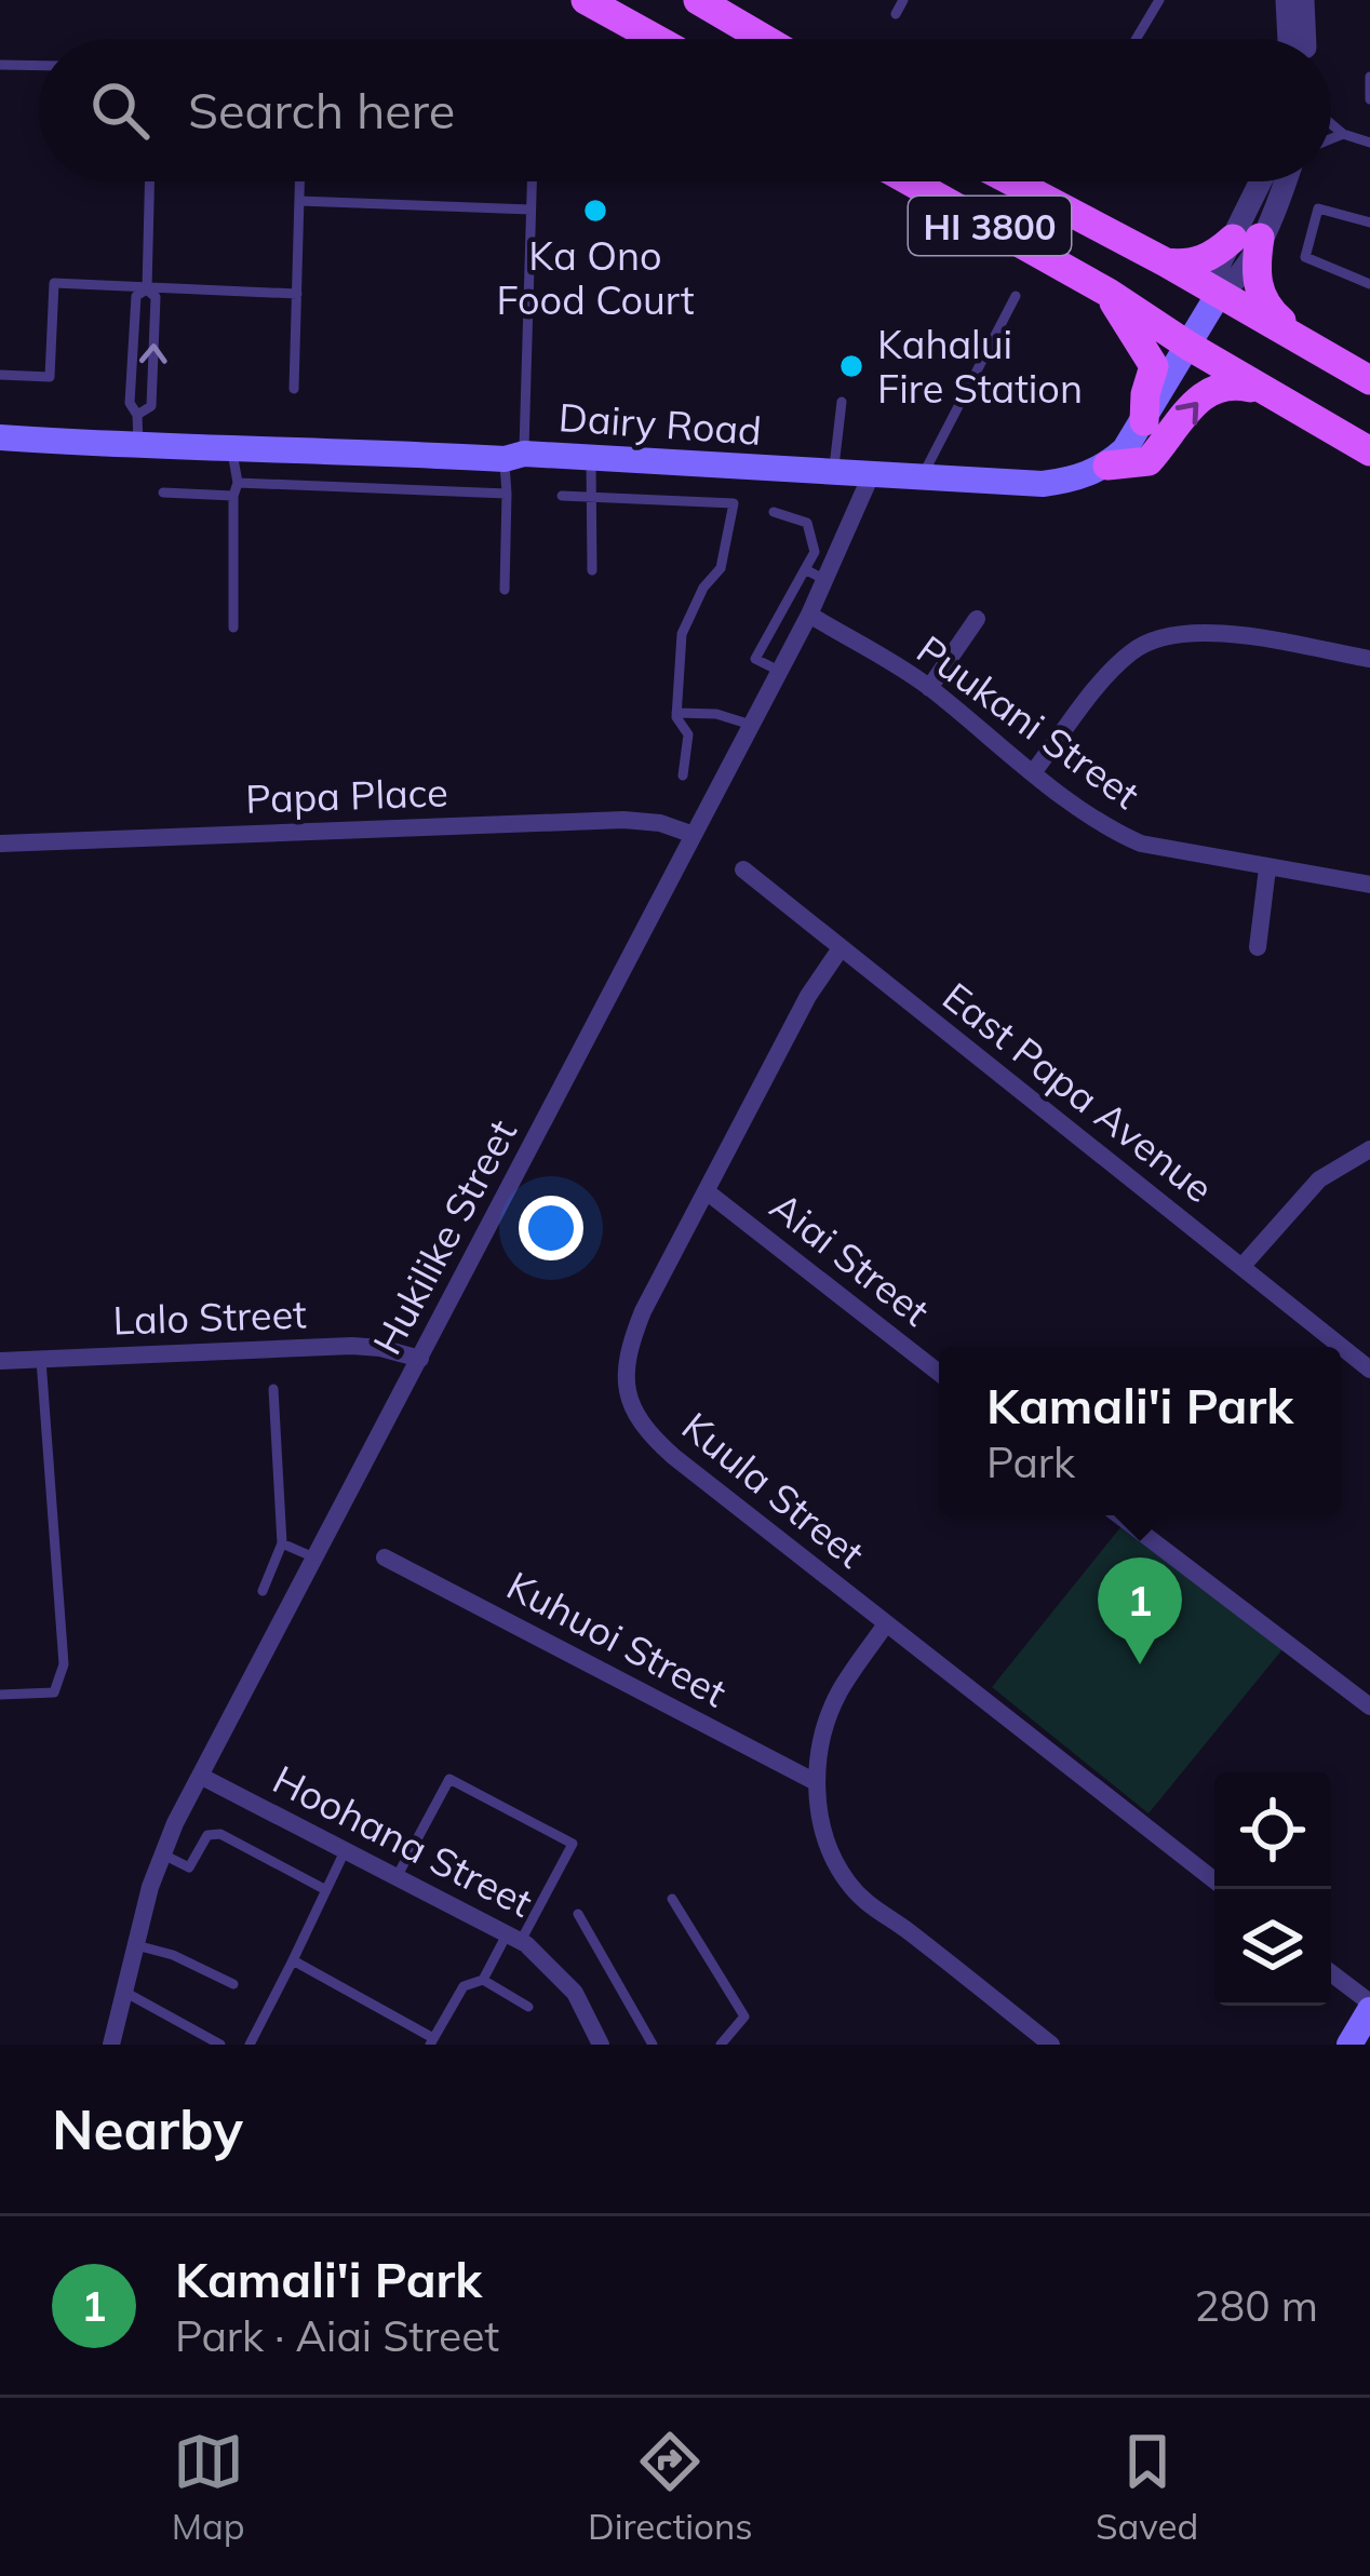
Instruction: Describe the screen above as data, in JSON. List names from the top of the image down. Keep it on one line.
{"streets":{"main road":["HI 3800","Dairy Road"],"street":["Puukani Street","Papa Place","East Papa Avenue","Hukilike Street","Aiai Street","Lalo Street","Kuula Street","Kuhuoi Street","Hoohana Street"]},"crossings":[["Dairy Road","Hukilike Street"],["Puukani Street","Hukilike Street"],["Papa Place","Hukilike Street"],["East Papa Avenue","Kuula Street"],["Hukilike Street","Lalo Street"],["Hukilike Street","Hoohana Street"],["Aiai Street","Kuula Street"]],"places":["Ka Ono Food Court","Kahalui Fire Station"],"page":{"search":"Search here","popup":["Kamali'i Park","Park"],"pins":"1","heading":"Nearby","list":[{"mark":"1","name":"Kamali'i Park","note":"Park · Aiai Street","value":"280 m"}],"nav":["Map","Directions","Saved"]}}
